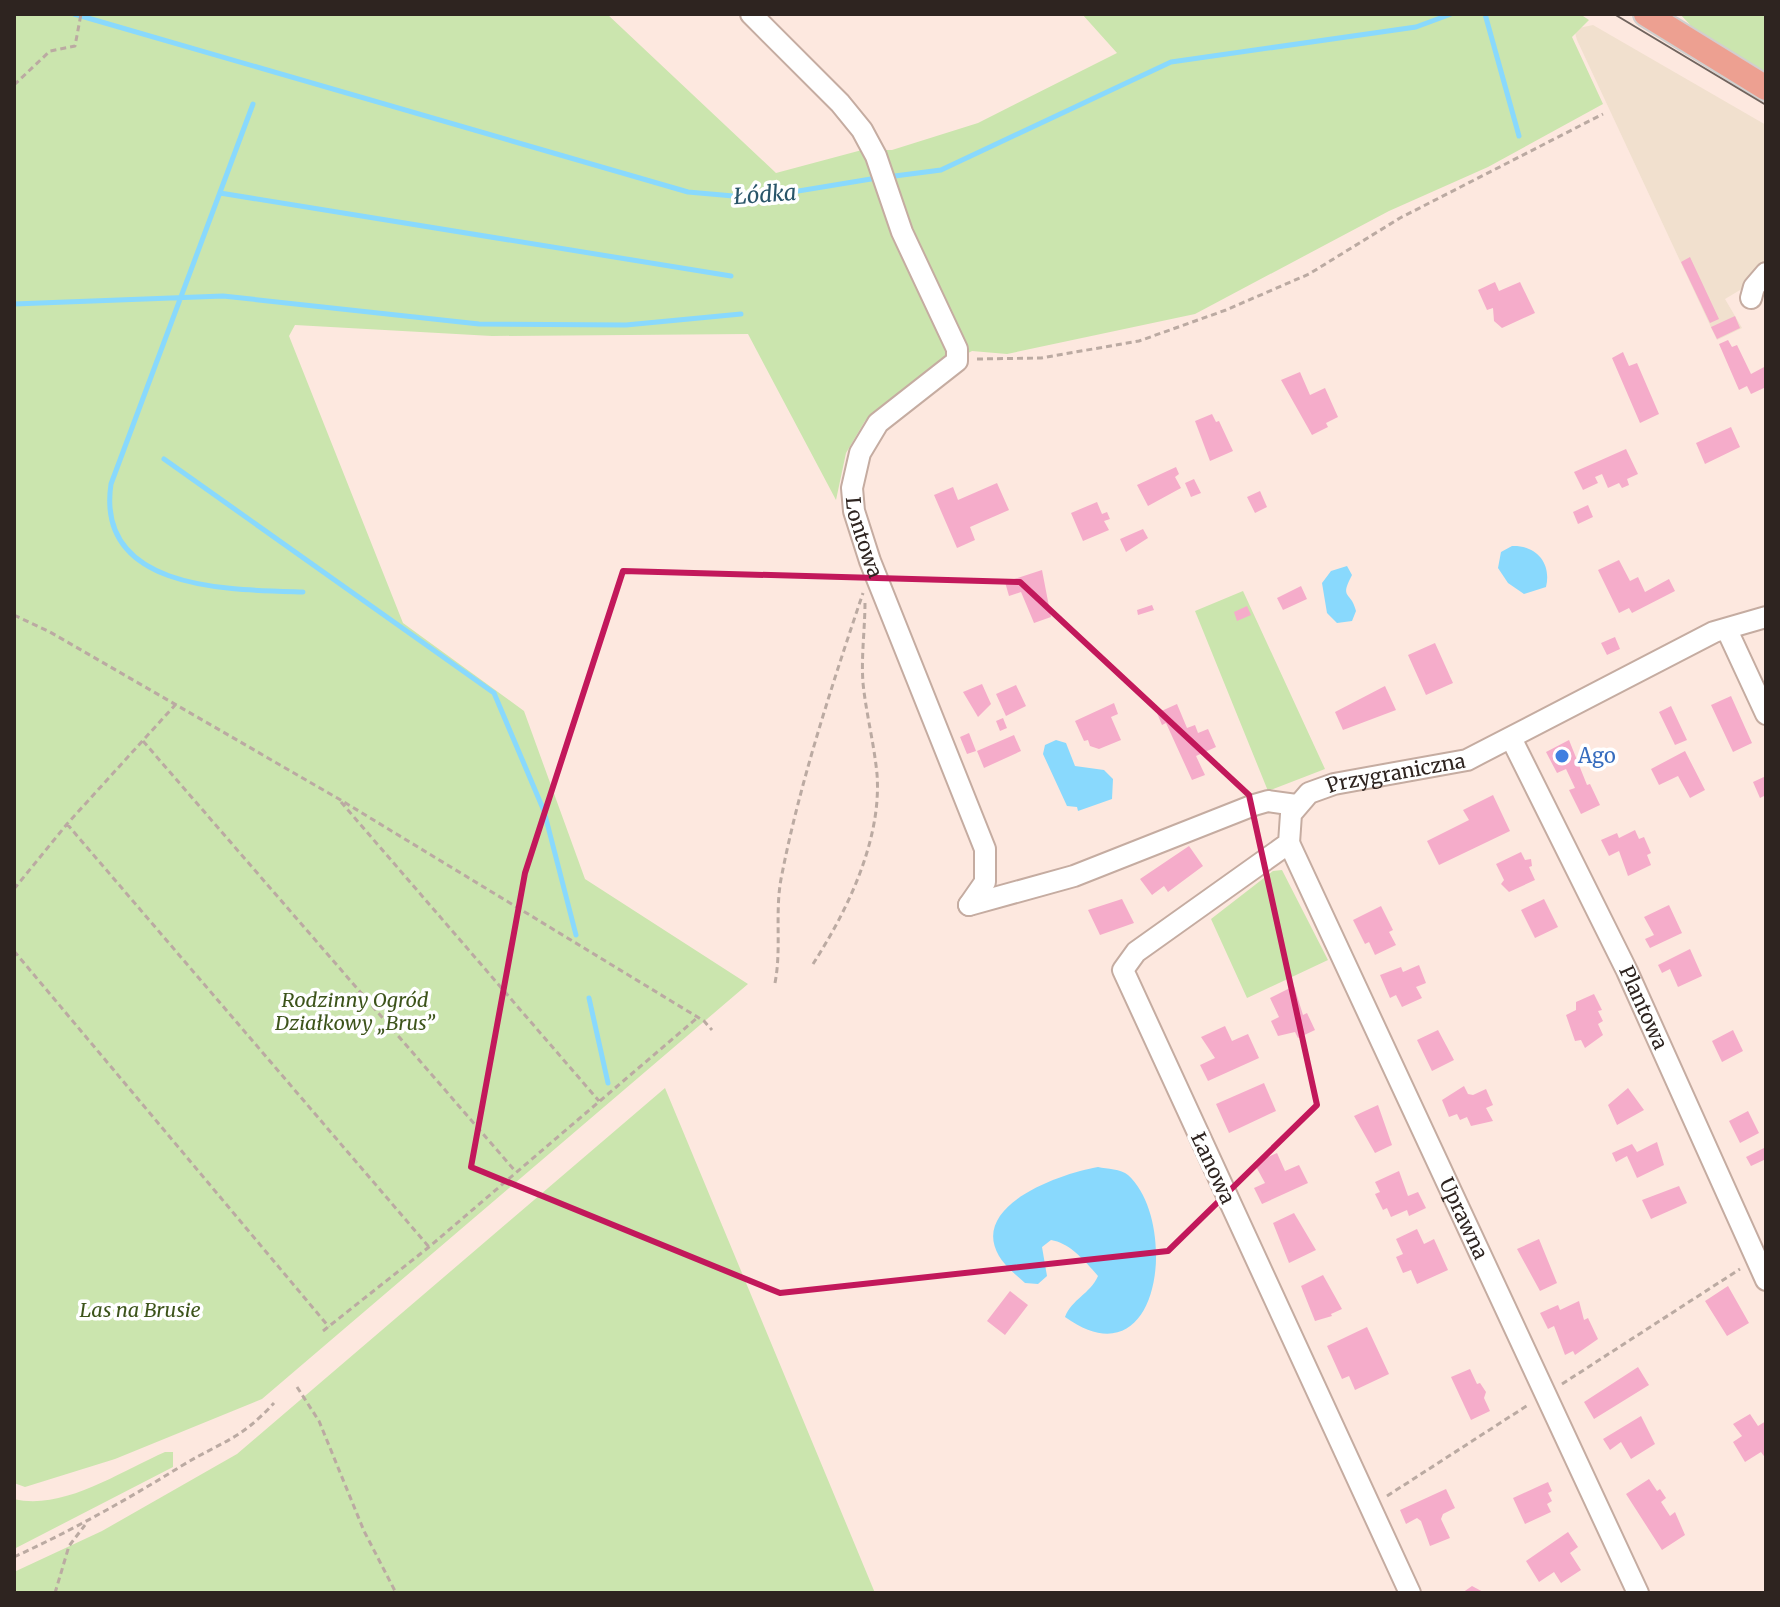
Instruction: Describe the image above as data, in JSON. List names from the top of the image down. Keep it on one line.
{"streets":{"street":["Lontowa","Przygraniczna","Plantowa","Łanowa","Uprawna"]},"crossings":[["Lontowa","Przygraniczna"],["Przygraniczna","Plantowa"],["Łanowa","Uprawna"]],"water":["Łódka"],"parks":["Rodzinny Ogród Działkowy „Brus”","Las na Brusie"],"places":["Ago"]}
